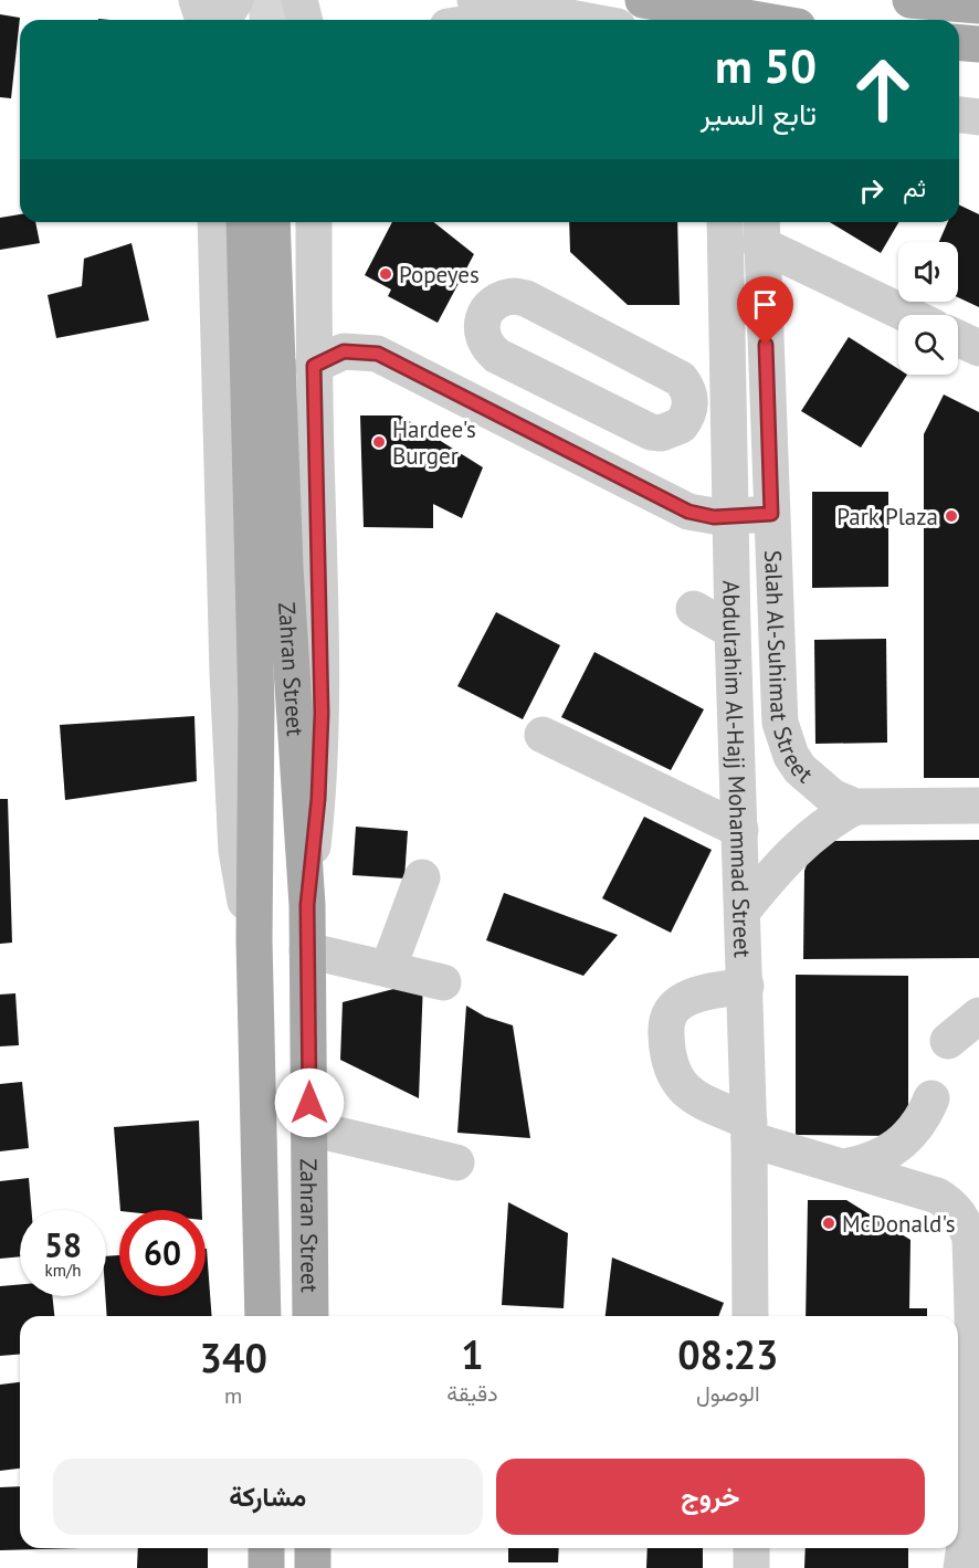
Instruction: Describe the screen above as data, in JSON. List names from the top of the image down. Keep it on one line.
{"streets":{"main road":["Zahran Street"],"street":["Salah Al-Suhimat Street","Abdulrahim Al-Hajj Mohammad Street"]},"places":["Popeyes","Hardee's Burger","Park Plaza","McDonald's"],"page":{"turn":["50 m","تابع السير"],"then":"ثم","speed":"58 km/h","limit":"60","eta":["08:23","الوصول","1","دقيقة","340","m"],"buttons":["خروج","مشاركة"]}}
